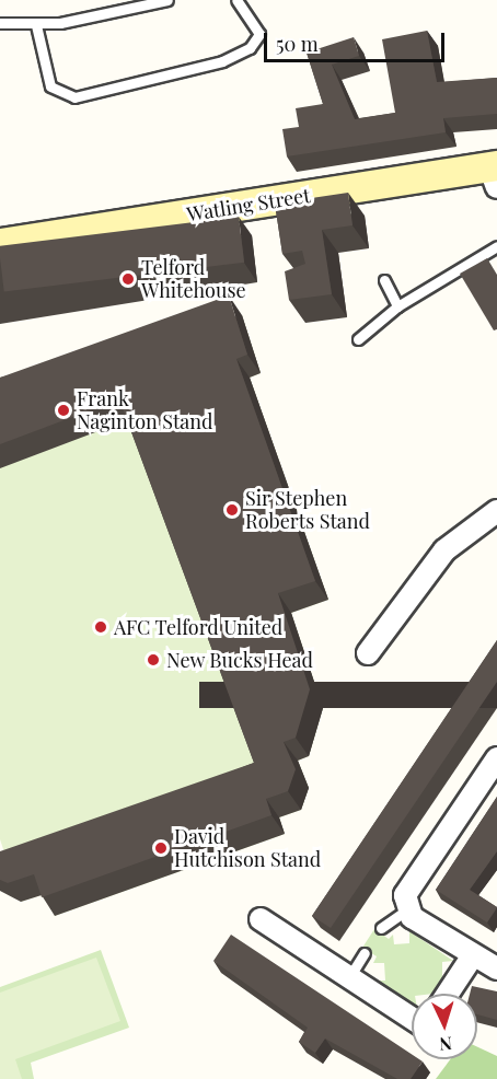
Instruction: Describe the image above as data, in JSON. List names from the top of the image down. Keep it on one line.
{"streets":{"main road":["Watling Street"]},"places":["Telford Whitehouse","Frank Naginton Stand","Sir Stephen Roberts Stand","AFC Telford United","New Bucks Head","David Hutchison Stand"],"scale_bar":"50 m","north":"bottom"}
